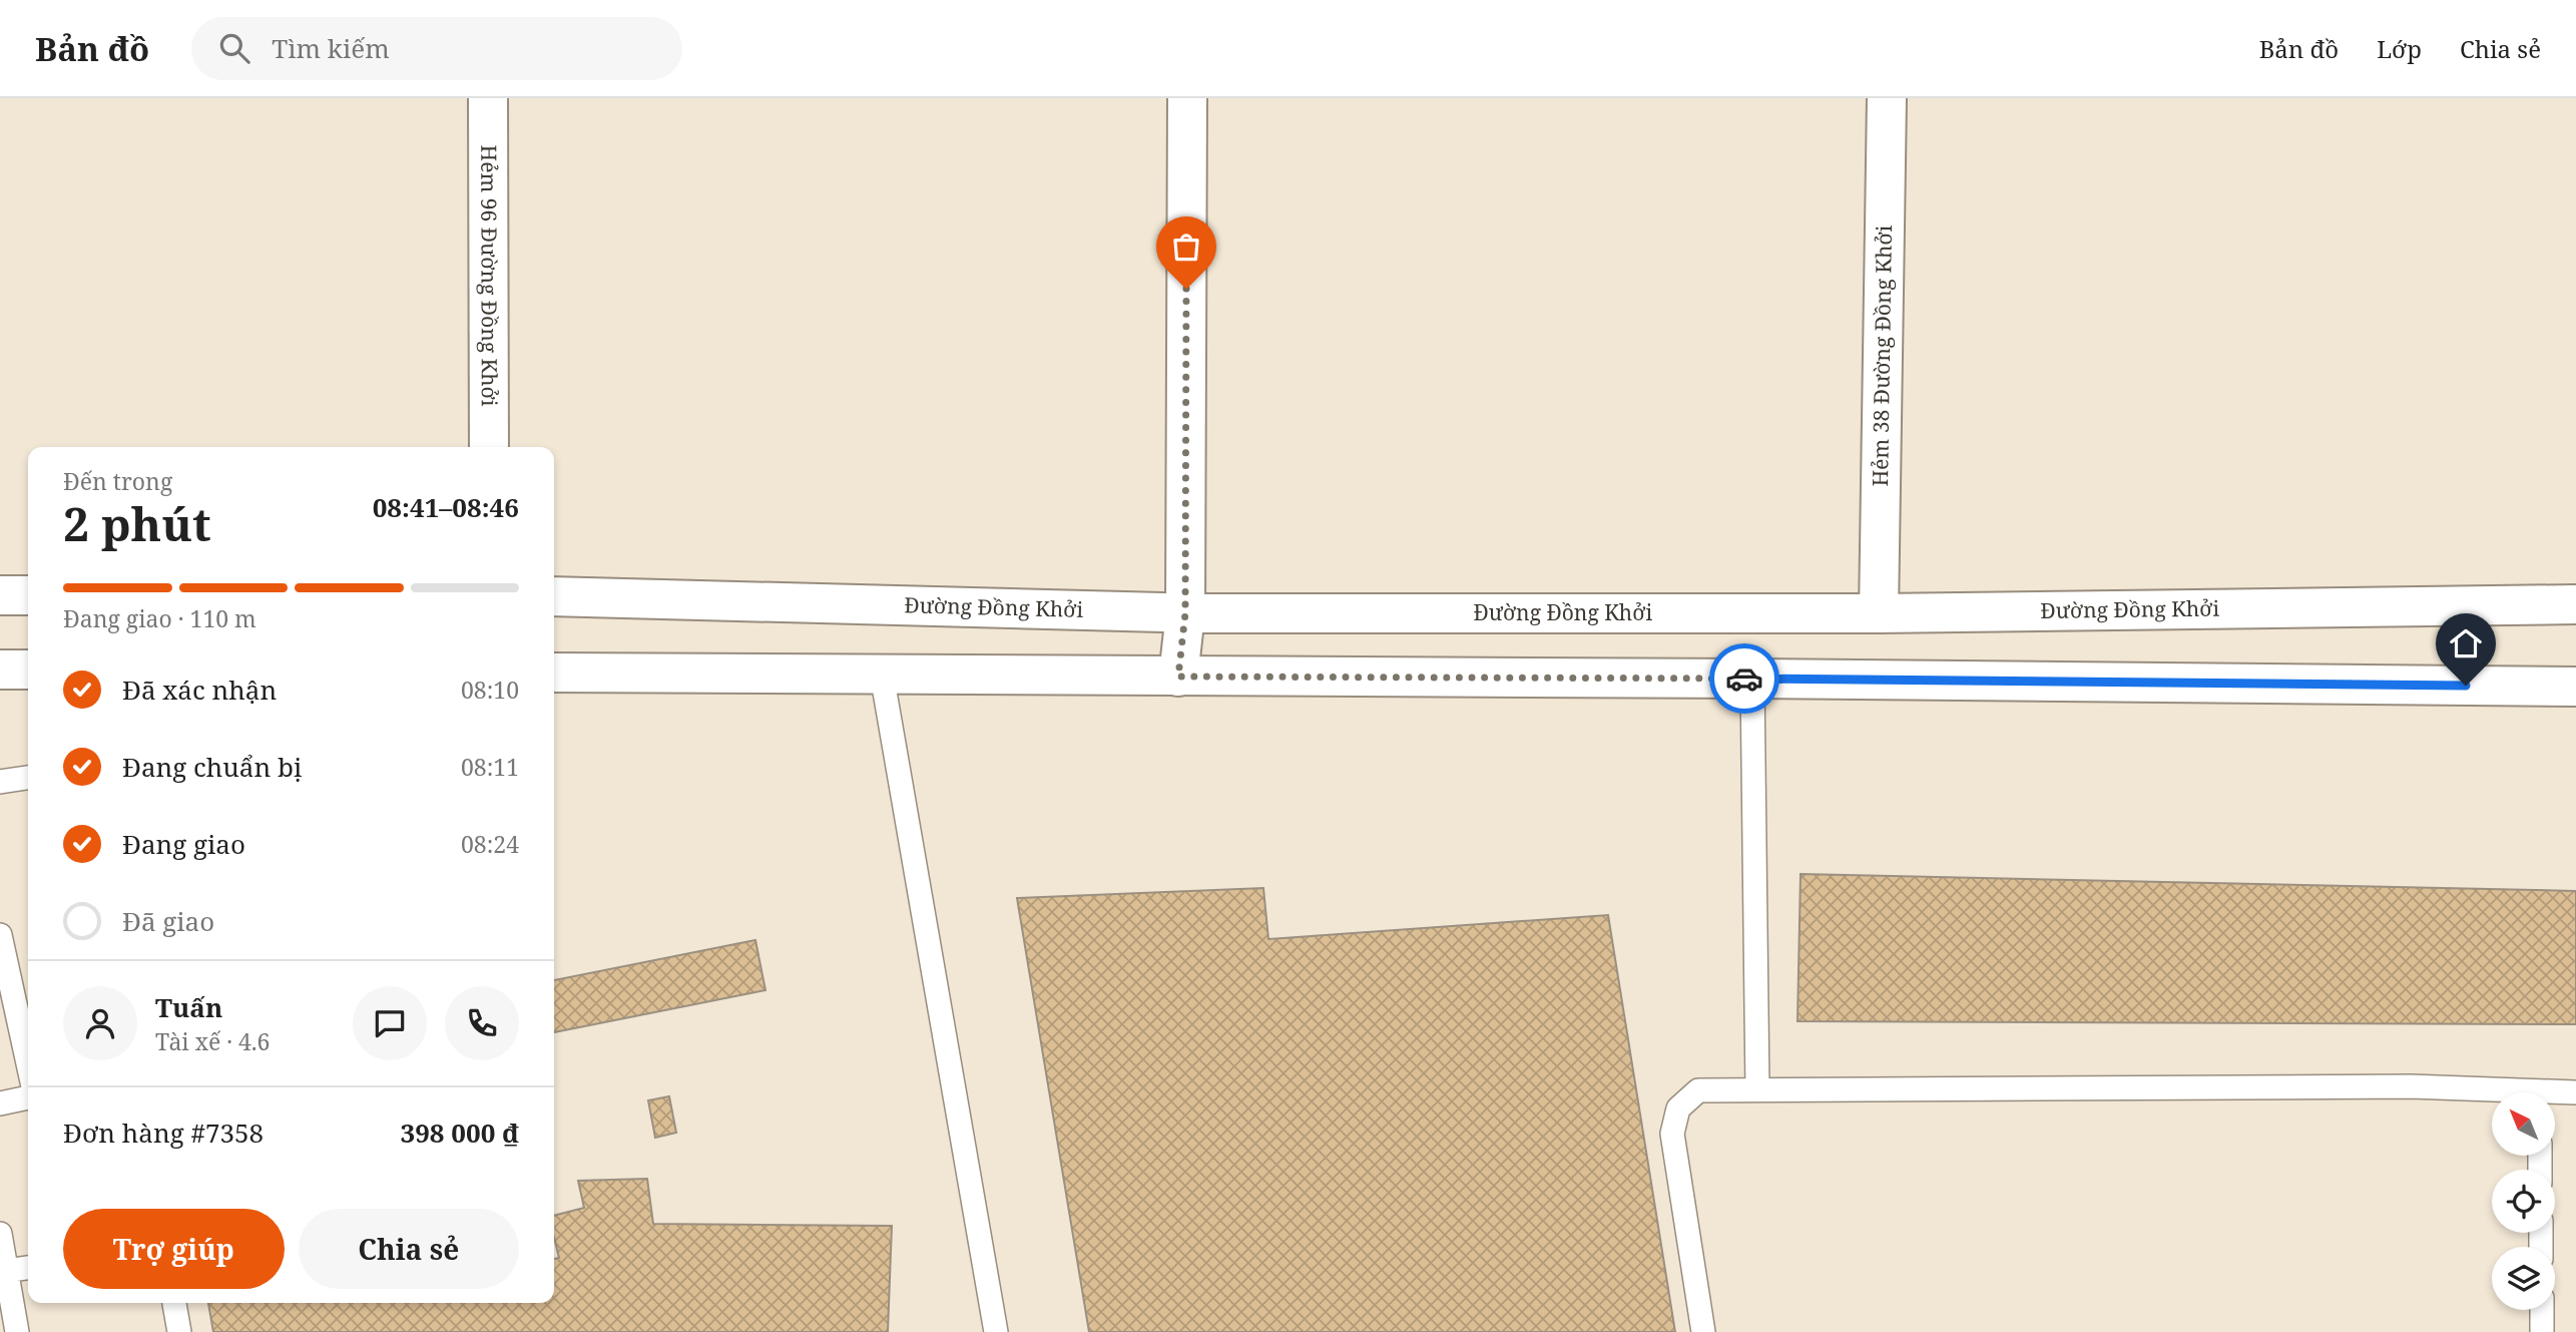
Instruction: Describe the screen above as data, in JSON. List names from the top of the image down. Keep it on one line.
{"streets":{"main road":["Hẻm 96 Đường Đồng Khởi","Hẻm 38 Đường Đồng Khởi","Đường Đồng Khởi"]},"crossings":[["Hẻm 38 Đường Đồng Khởi","Đường Đồng Khởi"]],"north":"top left","page":{"header":"Bản đồ","search":"Tìm kiếm","nav":["Bản đồ","Lớp","Chia sẻ"],"heading":["2 phút","Đến trong","08:41–08:46"],"panel":["Tuấn","Tài xế · 4.6","Đơn hàng #7358","398 000 ₫"],"bar":"Đang giao · 110 m","list":[["Đã xác nhận","08:10"],["Đang chuẩn bị","08:11"],["Đang giao","08:24"],"Đã giao"],"buttons":["Trợ giúp","Chia sẻ"]}}
